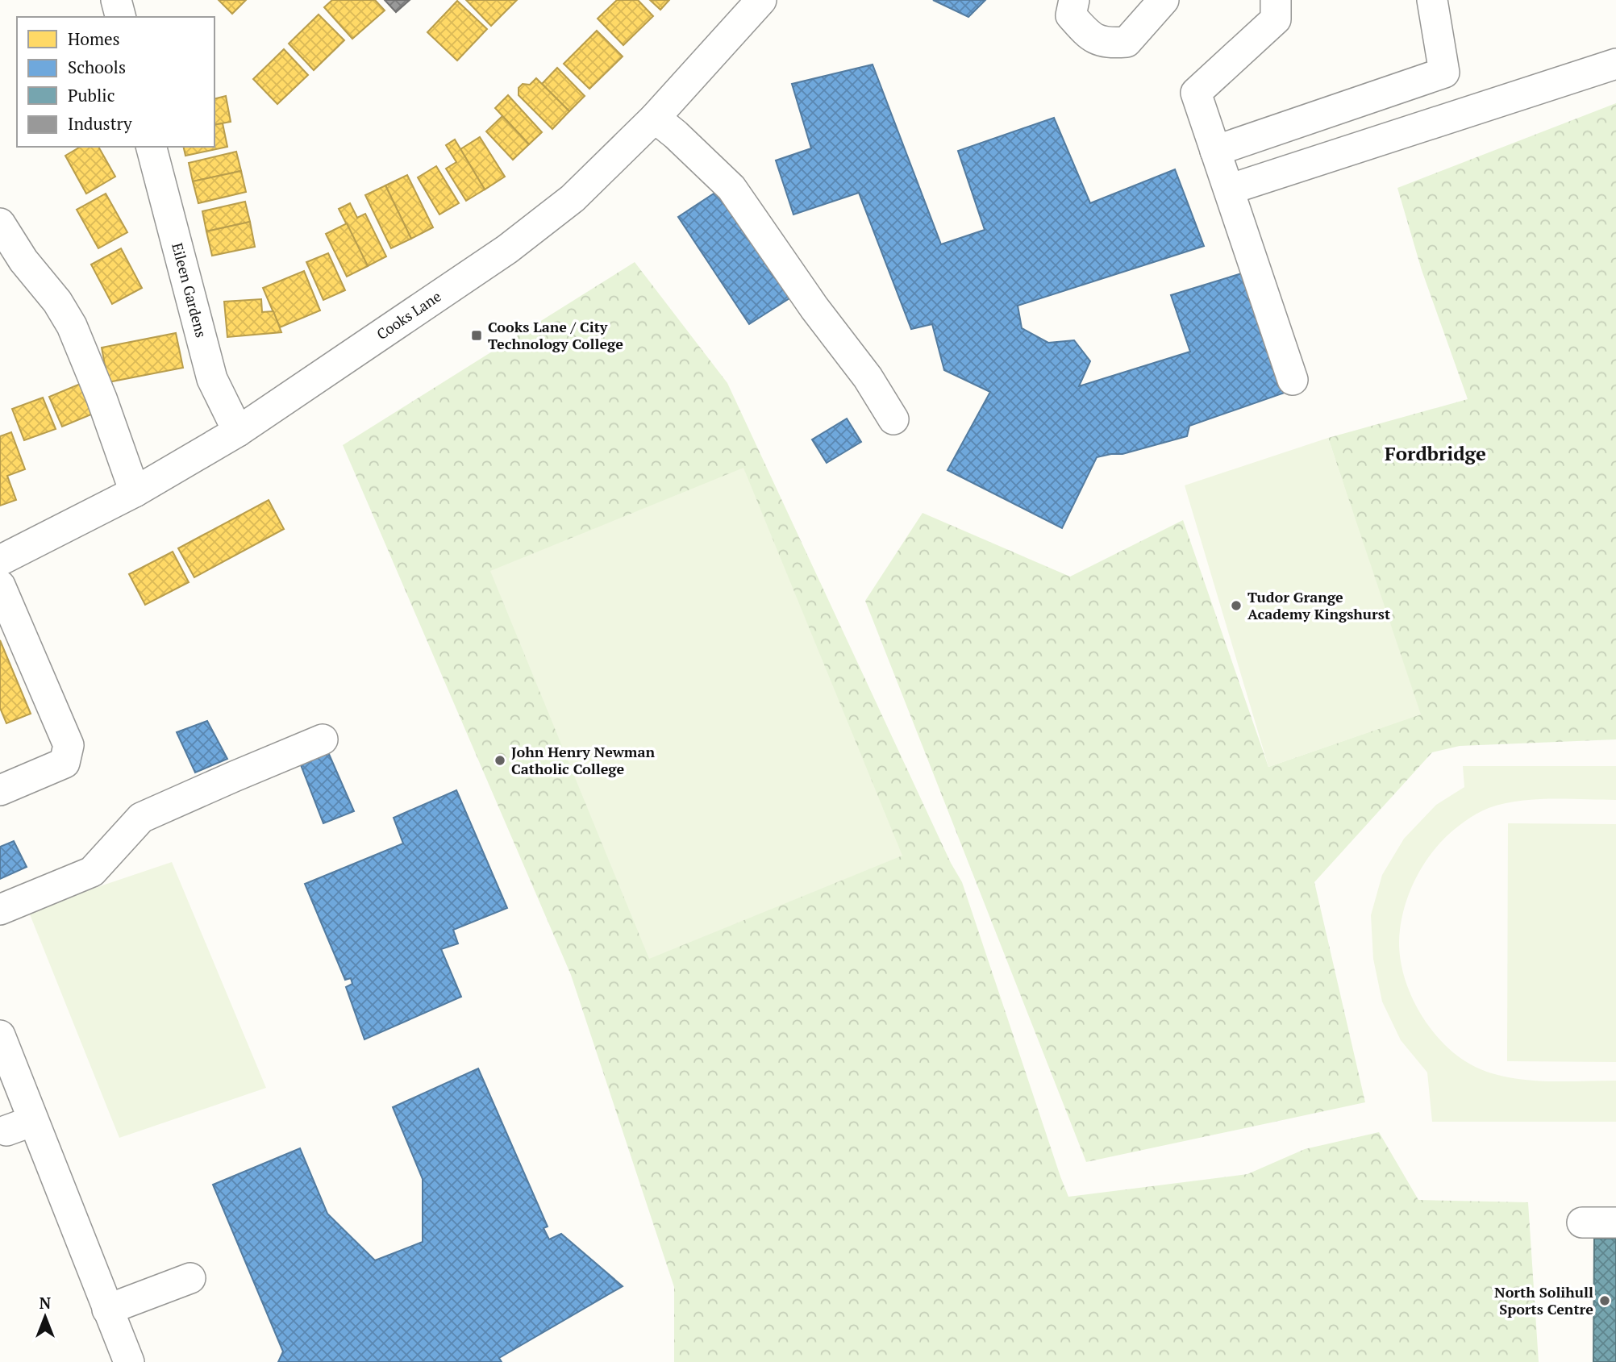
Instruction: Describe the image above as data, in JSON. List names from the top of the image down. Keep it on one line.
{"streets":{"street":["Eileen Gardens","Cooks Lane"]},"crossings":[["Eileen Gardens","Cooks Lane"]],"districts":["Fordbridge"],"places":{"transit":["Cooks Lane / City Technology College"],"other":["Tudor Grange Academy Kingshurst","John Henry Newman Catholic College","North Solihull Sports Centre"]},"legend":["Homes","Schools","Public","Industry"],"north":"top"}
